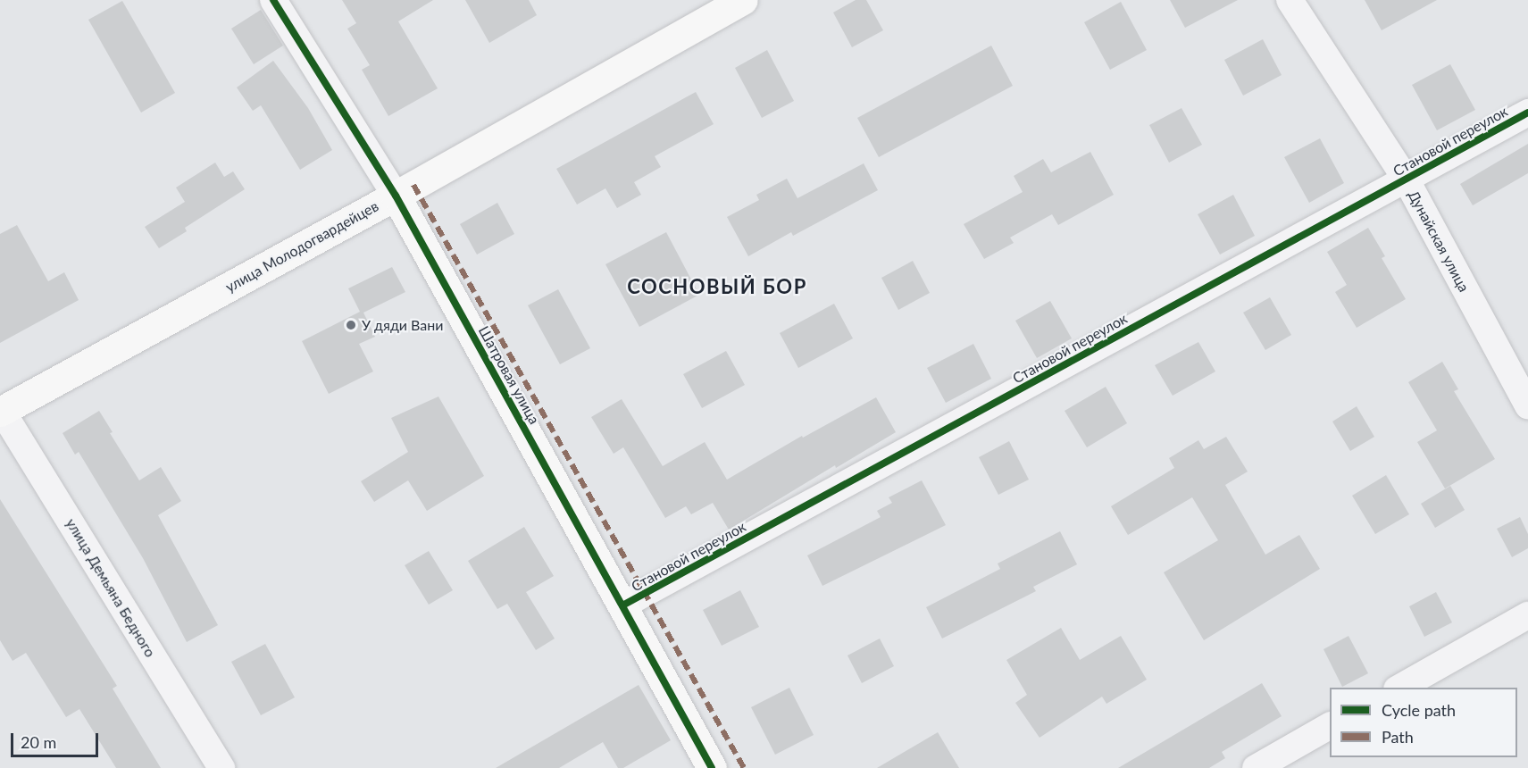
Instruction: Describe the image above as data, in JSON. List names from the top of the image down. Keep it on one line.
{"streets":{"street":["Становой переулок","Дунайская улица","улица Молодогвардейцев","Шатровая улица","улица Демьяна Бедного"]},"crossings":[["Становой переулок","Дунайская улица"],["Становой переулок","Шатровая улица"],["улица Молодогвардейцев","Шатровая улица"],["улица Молодогвардейцев","улица Демьяна Бедного"]],"districts":["СОСНОВЫЙ БОР"],"places":["У дяди Вани"],"legend":["Cycle path","Path"],"scale_bar":"20 m"}
